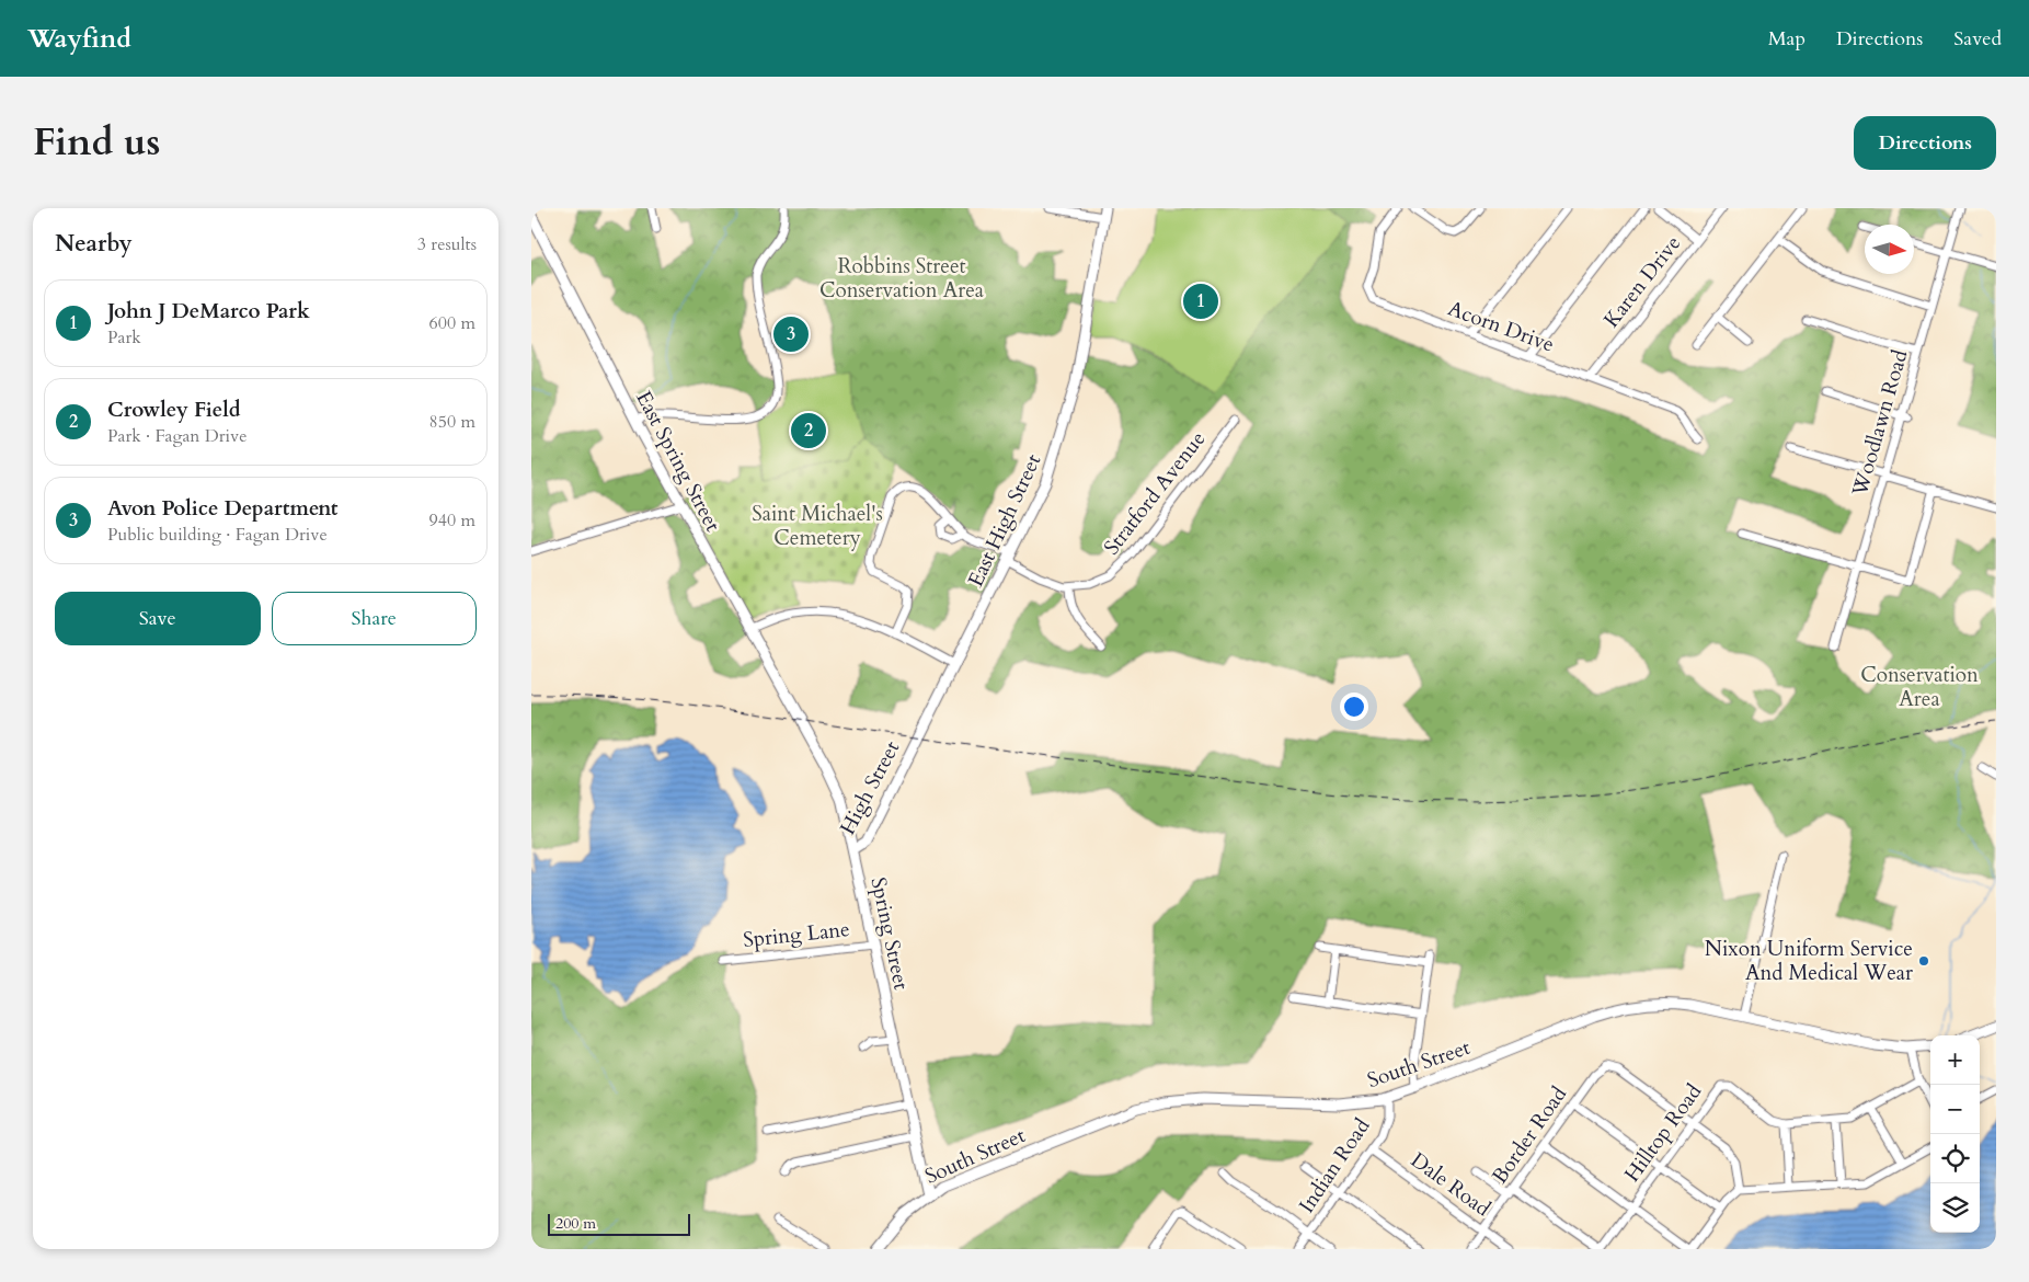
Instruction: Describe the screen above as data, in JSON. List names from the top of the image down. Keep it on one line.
{"streets":{"main road":["East Spring Street","East High Street","High Street","Spring Street","South Street"],"street":["Karen Drive","Acorn Drive","Woodlawn Road","Stratford Avenue","Spring Lane","Hilltop Road","Border Road","Indian Road","Dale Road"]},"crossings":[["Karen Drive","Acorn Drive"],["East Spring Street","Spring Street"],["Stratford Avenue","East High Street"],["East High Street","High Street"],["High Street","Spring Street"],["Spring Street","Spring Lane"],["Spring Street","South Street"],["South Street","Indian Road"],["Hilltop Road","Border Road"],["Border Road","Dale Road"],["Indian Road","Dale Road"]],"parks":["Robbins Street Conservation Area","Saint Michael's Cemetery","Conservation Area"],"places":["Nixon Uniform Service And Medical Wear"],"scale_bar":"200 m","north":"right","page":{"header":"Wayfind","nav":["Map","Directions","Saved"],"title":"Find us","buttons":["Directions",["Save","Share"]],"heading":["Nearby","3 results"],"list":[{"mark":"1","name":"John J DeMarco Park","note":"Park","value":"600 m"},{"mark":"2","name":"Crowley Field","note":"Park · Fagan Drive","value":"850 m"},{"mark":"3","name":"Avon Police Department","note":"Public building · Fagan Drive","value":"940 m"}],"pins":["1","3","2"],"map_buttons":["+","−"],"scale":"200 m"}}
